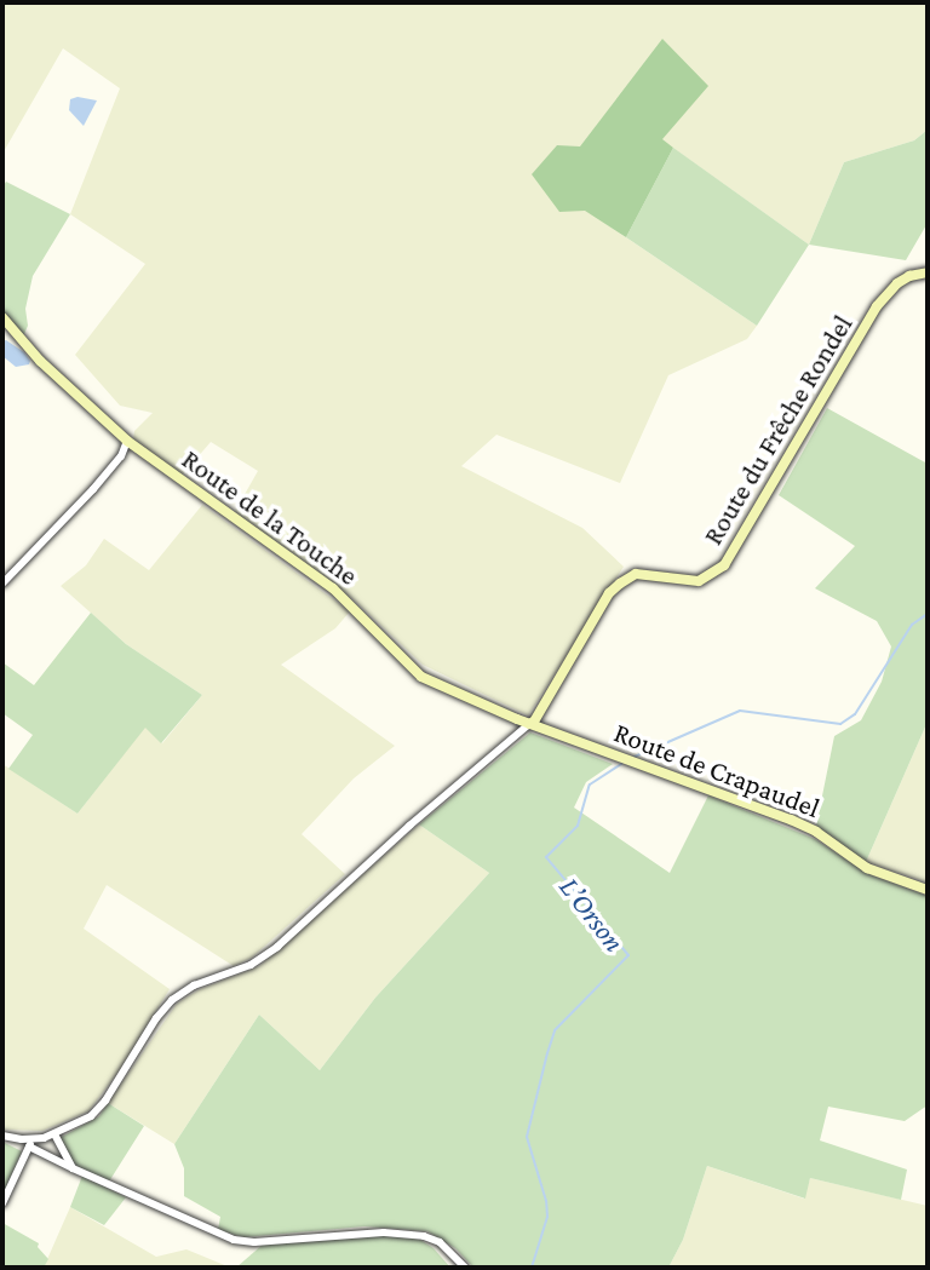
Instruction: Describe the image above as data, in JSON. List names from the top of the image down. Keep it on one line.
{"streets":{"street":["Route du Frêche Rondel","Route de la Touche","Route de Crapaudel"]},"crossings":[["Route du Frêche Rondel","Route de la Touche"],["Route du Frêche Rondel","Route de Crapaudel"],["Route de la Touche","Route de Crapaudel"]],"water":["L’Orson"]}
